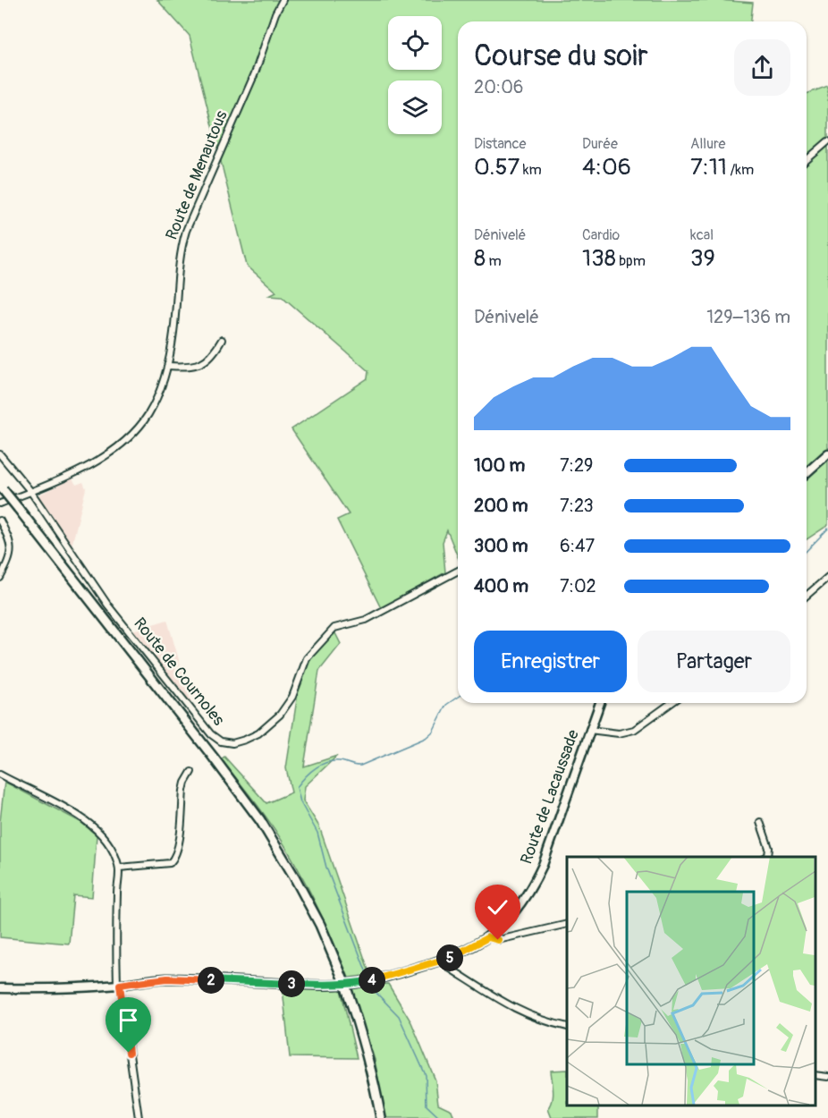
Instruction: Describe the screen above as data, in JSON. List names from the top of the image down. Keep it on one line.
{"streets":{"street":["Route de Menautous","Route de Cournoles","Route de Lacaussade"]},"crossings":[["Route de Menautous","Route de Cournoles"]],"page":{"heading":["Course du soir","20:06"],"stats":[["Distance","0.57 km"],["Durée","4:06"],["Allure","7:11 /km"],["Dénivelé","8 m"],["Cardio","138 bpm"],["kcal","39"]],"chart":["Dénivelé","129–136 m"],"list":[{"name":"100 m","note":"7:29"},{"name":"200 m","note":"7:23"},{"name":"300 m","note":"6:47"},{"name":"400 m","note":"7:02"}],"buttons":["Enregistrer","Partager"],"pins":["5","2","4","3"]}}
